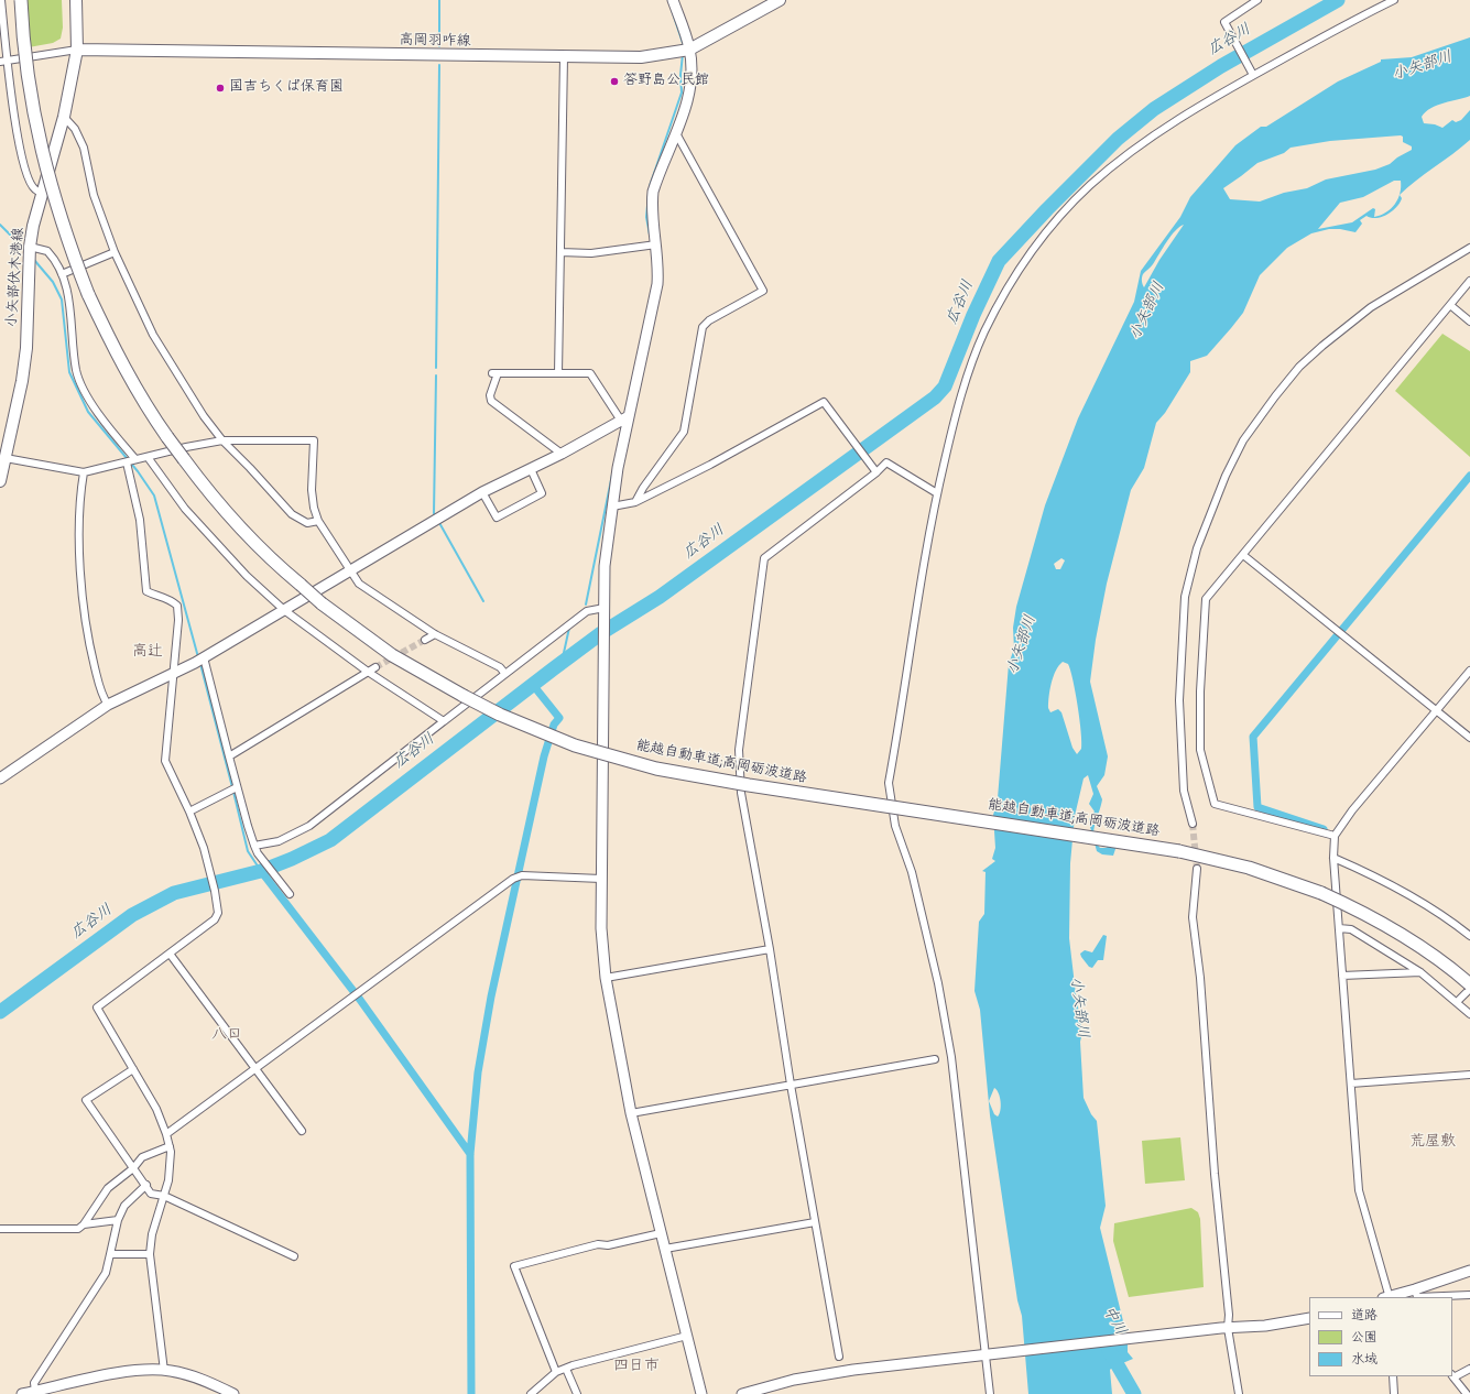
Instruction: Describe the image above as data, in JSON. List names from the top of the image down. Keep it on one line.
{"streets":{"highway":["能越自動車道;高岡砺波道路"],"main road":["高岡羽咋線","小矢部伏木港線"]},"crossings":[["高岡羽咋線","小矢部伏木港線"]],"districts":["高辻","八口","荒屋敷","四日市"],"water":["広谷川","小矢部川","中川"],"places":["答野島公民館","国吉ちくば保育園"],"legend":["道路","公園","水域"]}
